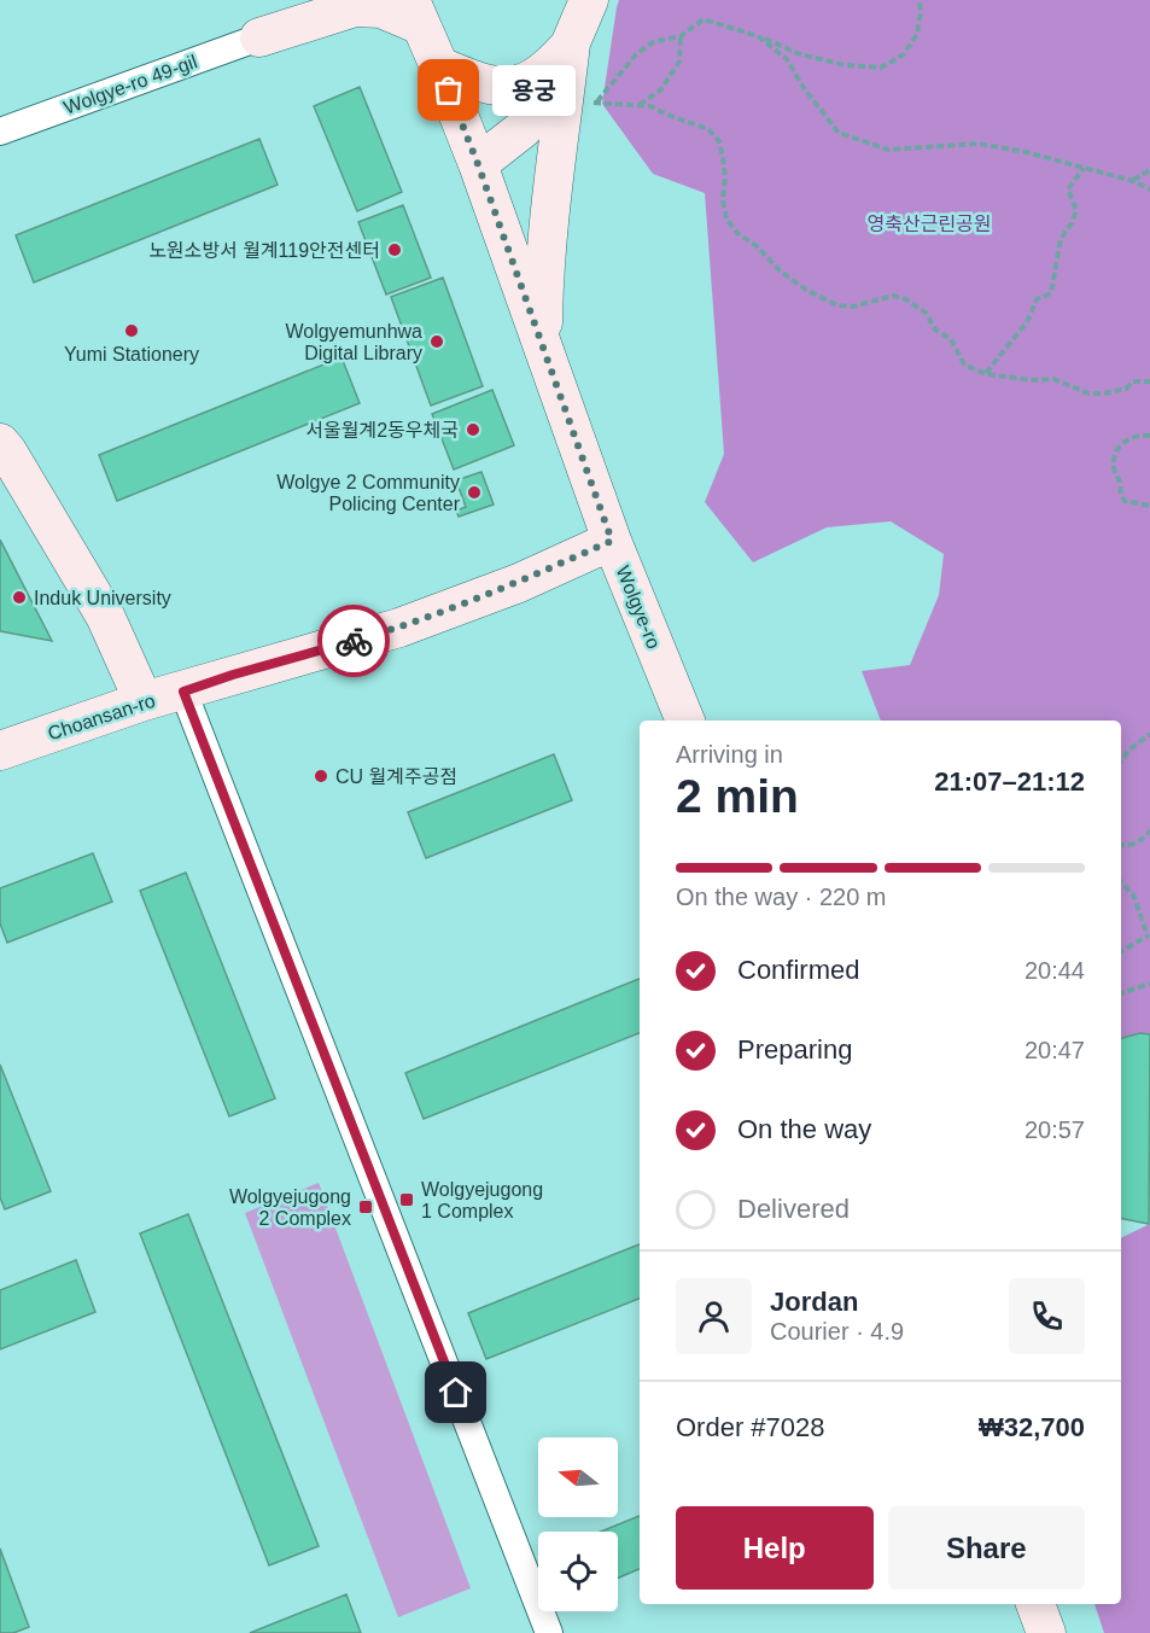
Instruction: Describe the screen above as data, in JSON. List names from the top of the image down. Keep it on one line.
{"streets":{"main road":["Wolgye-ro","Choansan-ro"],"street":["Wolgye-ro 49-gil"]},"crossings":[["Wolgye-ro","Choansan-ro"]],"parks":["영축산근린공원"],"places":{"other":["용궁","노원소방서 월계119안전센터","Yumi Stationery","Wolgyemunhwa Digital Library","서울월계2동우체국","Wolgye 2 Community Policing Center","Induk University","CU 월계주공점"],"transit":["Wolgyejugong 1 Complex","Wolgyejugong 2 Complex"]},"north":"left","page":{"bubble":"용궁","heading":["2 min","Arriving in","21:07–21:12"],"panel":["Jordan","Courier · 4.9","Order #7028","₩32,700"],"bar":"On the way · 220 m","list":[["Confirmed","20:44"],["Preparing","20:47"],["On the way","20:57"],"Delivered"],"buttons":["Help","Share"]}}
